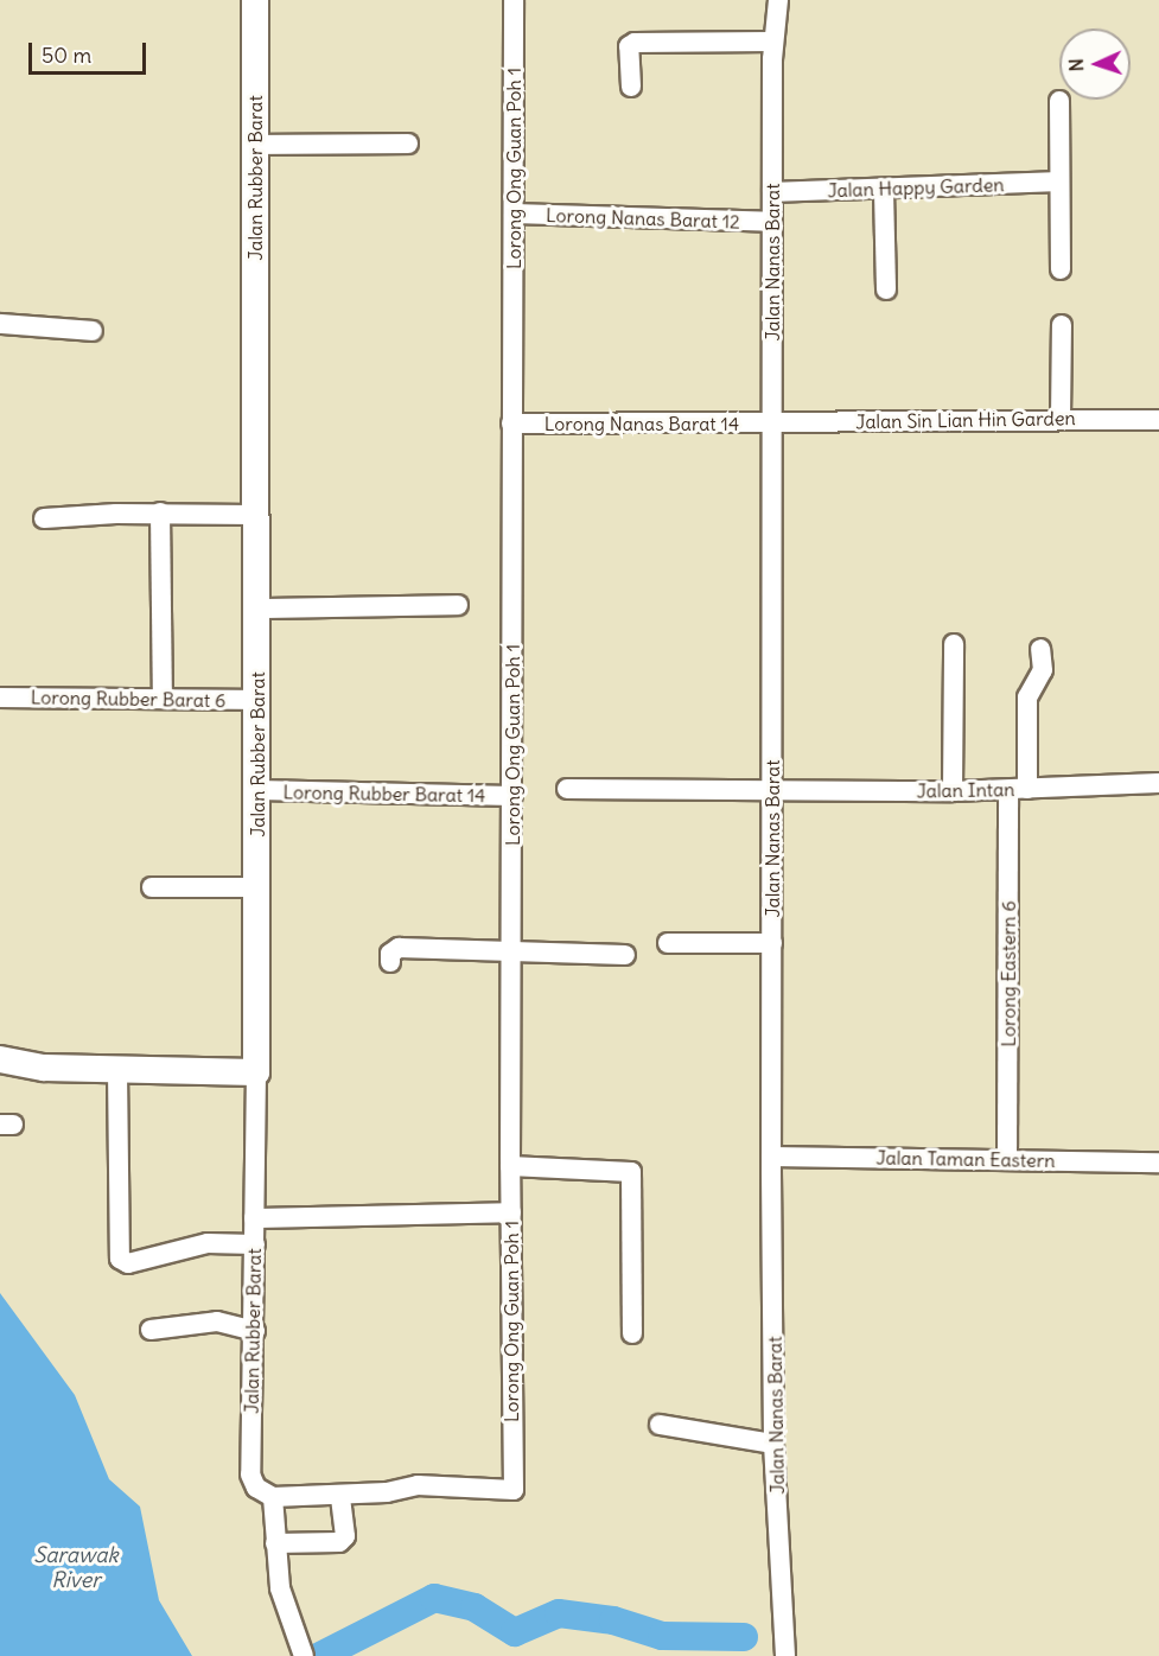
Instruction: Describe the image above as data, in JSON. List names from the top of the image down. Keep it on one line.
{"streets":{"main road":["Jalan Rubber Barat"],"street":["Lorong Ong Guan Poh 1","Jalan Happy Garden","Lorong Nanas Barat 12","Jalan Nanas Barat","Jalan Sin Lian Hin Garden","Lorong Nanas Barat 14","Lorong Rubber Barat 6","Jalan Intan","Lorong Rubber Barat 14","Lorong Eastern 6","Jalan Taman Eastern"]},"crossings":[["Lorong Ong Guan Poh 1","Lorong Nanas Barat 12"],["Lorong Ong Guan Poh 1","Lorong Nanas Barat 14"],["Lorong Ong Guan Poh 1","Lorong Rubber Barat 14"],["Jalan Rubber Barat","Lorong Rubber Barat 6"],["Jalan Rubber Barat","Lorong Rubber Barat 14"],["Jalan Happy Garden","Jalan Nanas Barat"],["Lorong Nanas Barat 12","Jalan Nanas Barat"],["Jalan Nanas Barat","Jalan Sin Lian Hin Garden"],["Jalan Nanas Barat","Lorong Nanas Barat 14"],["Jalan Nanas Barat","Jalan Intan"],["Jalan Nanas Barat","Jalan Taman Eastern"],["Jalan Sin Lian Hin Garden","Lorong Nanas Barat 14"],["Jalan Intan","Lorong Eastern 6"],["Lorong Eastern 6","Jalan Taman Eastern"]],"water":["Sarawak River"],"scale_bar":"50 m","north":"left"}
